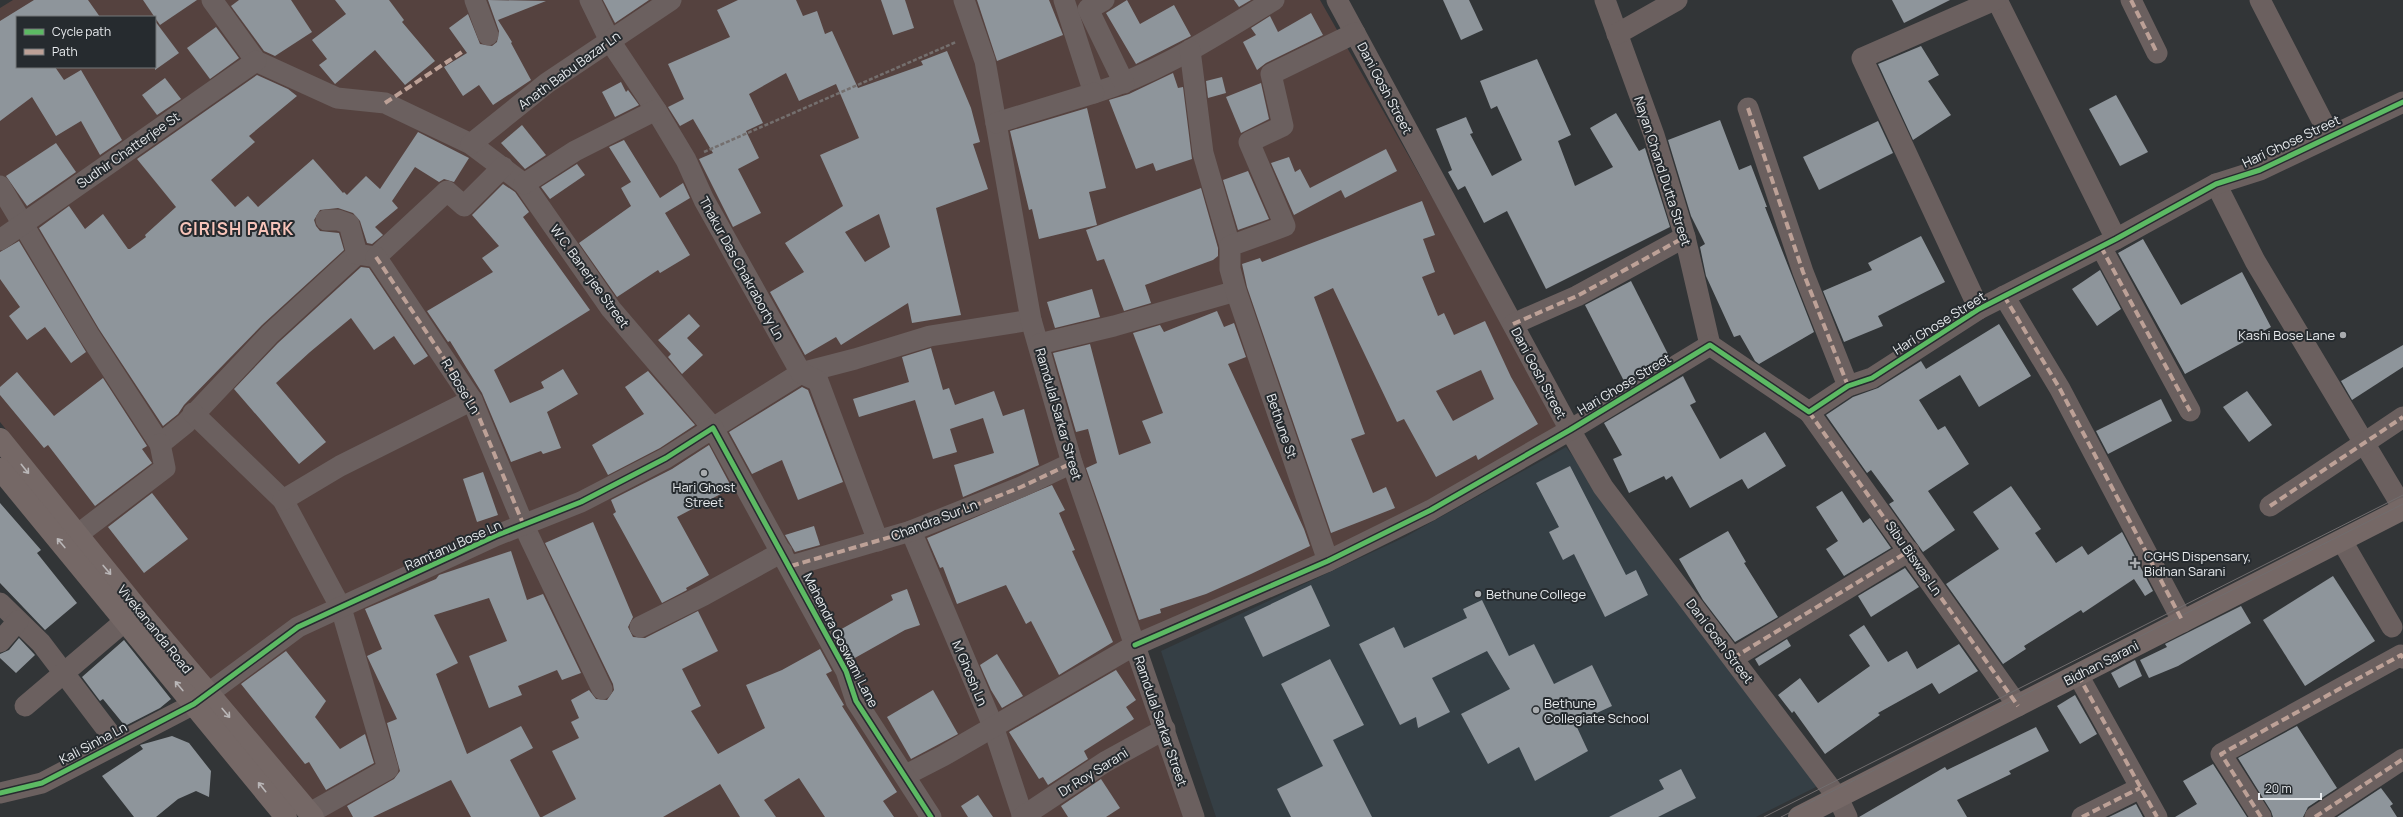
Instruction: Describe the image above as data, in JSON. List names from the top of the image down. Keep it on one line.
{"streets":{"main road":["Vivekananda Road","Bidhan Sarani"],"street":["Anath Babu Bazar Ln","Dani Gosh Street","Hari Ghose Street","Sudhir Chatterjee St","Nayan Chand Dutta Street","Thakur Das Chakraborty Ln","W.C. Banerjee Street","R. Bose Ln","Ramdulal Sarkar Street","Bethune St","Chandra Sur Ln","Ramtanu Bose Ln","Sibu Biswas Ln","Mahendra Goswami Lane","M Ghosh Ln","Kali Sinha Ln","Dr Roy Sarani"]},"crossings":[["Anath Babu Bazar Ln","Thakur Das Chakraborty Ln"],["Anath Babu Bazar Ln","W.C. Banerjee Street"],["Dani Gosh Street","Hari Ghose Street"],["Dani Gosh Street","Bidhan Sarani"],["Hari Ghose Street","Nayan Chand Dutta Street"],["Hari Ghose Street","Ramdulal Sarkar Street"],["Hari Ghose Street","Bethune St"],["Hari Ghose Street","Sibu Biswas Ln"],["Sudhir Chatterjee St","W.C. Banerjee Street"],["W.C. Banerjee Street","Ramtanu Bose Ln"],["W.C. Banerjee Street","Mahendra Goswami Lane"],["R. Bose Ln","Ramtanu Bose Ln"],["Ramdulal Sarkar Street","Chandra Sur Ln"],["Ramdulal Sarkar Street","Dr Roy Sarani"],["Chandra Sur Ln","Mahendra Goswami Lane"],["Chandra Sur Ln","M Ghosh Ln"],["Ramtanu Bose Ln","Vivekananda Road"],["Ramtanu Bose Ln","Mahendra Goswami Lane"],["Ramtanu Bose Ln","Kali Sinha Ln"],["Sibu Biswas Ln","Bidhan Sarani"],["Vivekananda Road","Kali Sinha Ln"],["M Ghosh Ln","Dr Roy Sarani"]],"districts":["GIRISH PARK"],"places":{"other":["Kashi Bose Lane","Hari Ghost Street","Bethune College","Bethune Collegiate School"],"health":["CGHS Dispensary, Bidhan Sarani"]},"legend":["Cycle path","Path"],"scale_bar":"20 m"}
